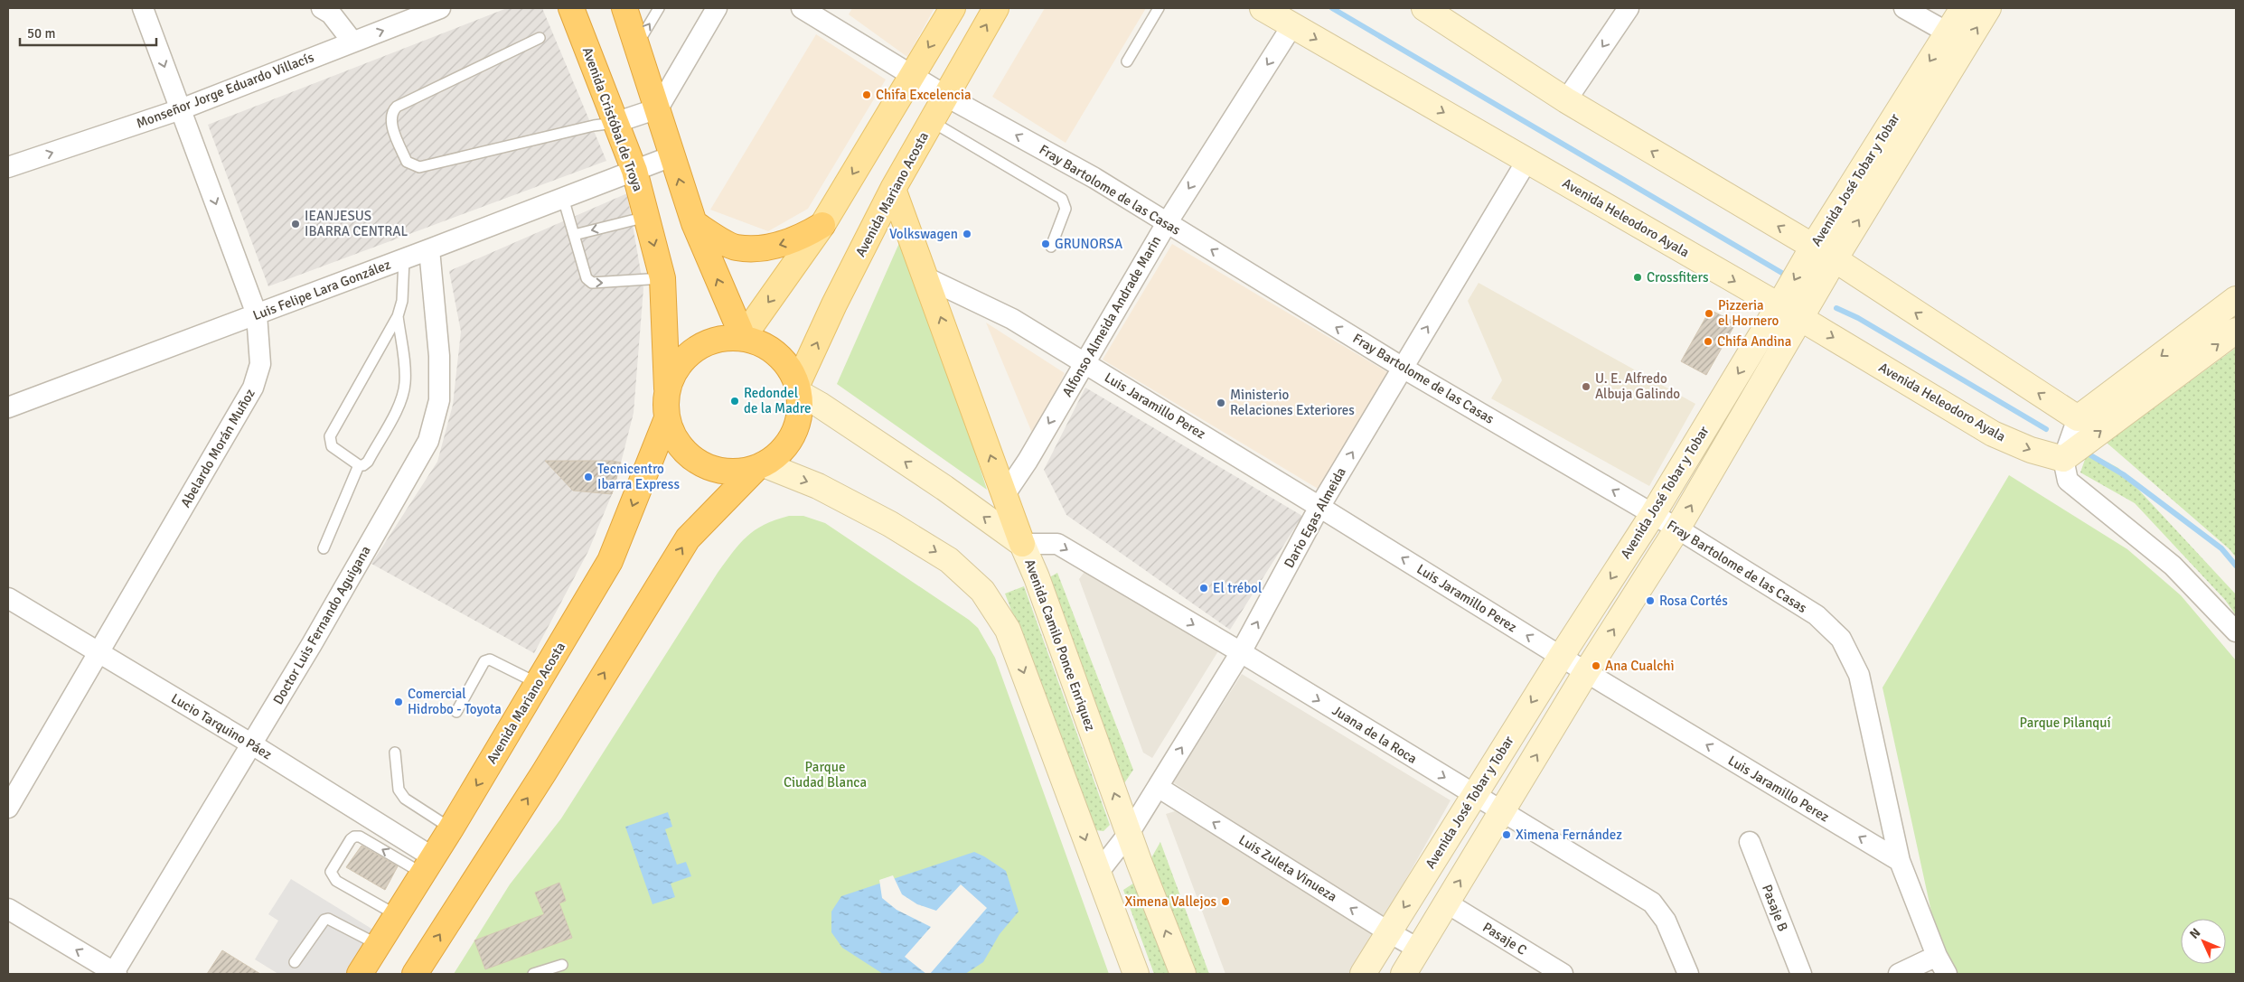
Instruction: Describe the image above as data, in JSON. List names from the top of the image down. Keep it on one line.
{"streets":{"highway":["Avenida Cristóbal de Troya","Avenida Mariano Acosta"],"main road":["Avenida José Tobar y Tobar","Avenida Heleodoro Ayala","Avenida Camilo Ponce Enriquez"],"street":["Monseñor Jorge Eduardo Villacís","Fray Bartolome de las Casas","Luis Felipe Lara González","Alfonso Almeida Andrade Marin","Luis Jaramillo Perez","Abelardo Morán Muñoz","Dario Egas Almeida","Doctor Luis Fernando Aguigana","Lucio Tarquino Páez","Juana de la Roca","Luis Zuleta Vinueza","Pasaje B","Pasaje C"]},"crossings":[["Monseñor Jorge Eduardo Villacís","Abelardo Morán Muñoz"],["Avenida Cristóbal de Troya","Avenida Mariano Acosta"],["Avenida Cristóbal de Troya","Luis Felipe Lara González"],["Avenida Cristóbal de Troya","Avenida Camilo Ponce Enriquez"],["Avenida José Tobar y Tobar","Fray Bartolome de las Casas"],["Avenida José Tobar y Tobar","Avenida Heleodoro Ayala"],["Avenida José Tobar y Tobar","Luis Jaramillo Perez"],["Avenida José Tobar y Tobar","Juana de la Roca"],["Avenida José Tobar y Tobar","Luis Zuleta Vinueza"],["Avenida José Tobar y Tobar","Pasaje C"],["Fray Bartolome de las Casas","Avenida Mariano Acosta"],["Fray Bartolome de las Casas","Alfonso Almeida Andrade Marin"],["Fray Bartolome de las Casas","Luis Jaramillo Perez"],["Fray Bartolome de las Casas","Dario Egas Almeida"],["Avenida Mariano Acosta","Avenida Camilo Ponce Enriquez"],["Avenida Mariano Acosta","Lucio Tarquino Páez"],["Avenida Heleodoro Ayala","Alfonso Almeida Andrade Marin"],["Avenida Heleodoro Ayala","Dario Egas Almeida"],["Luis Felipe Lara González","Abelardo Morán Muñoz"],["Luis Felipe Lara González","Doctor Luis Fernando Aguigana"],["Alfonso Almeida Andrade Marin","Luis Jaramillo Perez"],["Luis Jaramillo Perez","Dario Egas Almeida"],["Abelardo Morán Muñoz","Lucio Tarquino Páez"],["Dario Egas Almeida","Avenida Camilo Ponce Enriquez"],["Dario Egas Almeida","Juana de la Roca"],["Dario Egas Almeida","Luis Zuleta Vinueza"],["Doctor Luis Fernando Aguigana","Lucio Tarquino Páez"],["Avenida Camilo Ponce Enriquez","Juana de la Roca"]],"one_way":["Monseñor Jorge Eduardo Villacís","Fray Bartolome de las Casas","Alfonso Almeida Andrade Marin","Luis Jaramillo Perez","Abelardo Morán Muñoz","Dario Egas Almeida","Juana de la Roca","Luis Zuleta Vinueza"],"parks":["Parque Pilanquí","Parque Ciudad Blanca"],"places":["Chifa Excelencia","IEANJESUS IBARRA CENTRAL","Volkswagen","GRUNORSA","Crossfiters","Pizzeria el Hornero","Chifa Andina","U. E. Alfredo Albuja Galindo","Redondel de la Madre","Ministerio Relaciones Exteriores","Tecnicentro Ibarra Express","El trébol","Rosa Cortés","Ana Cualchi","Comercial Hidrobo - Toyota","Ximena Fernández","Ximena Vallejos"],"scale_bar":"50 m","north":"top left"}
